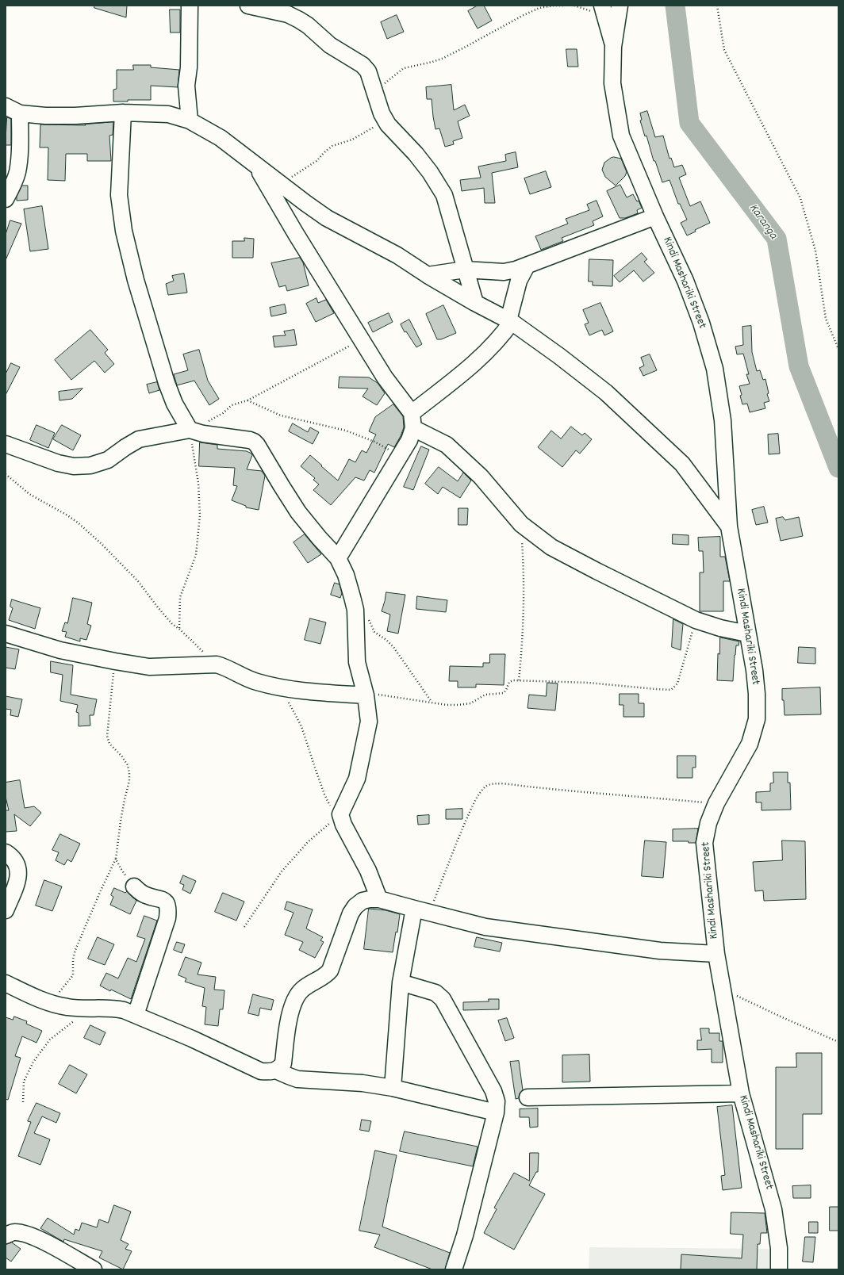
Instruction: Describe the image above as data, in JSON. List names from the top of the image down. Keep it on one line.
{"streets":{"street":["Kindi Mashariki Street"]},"water":["Karanga"]}
